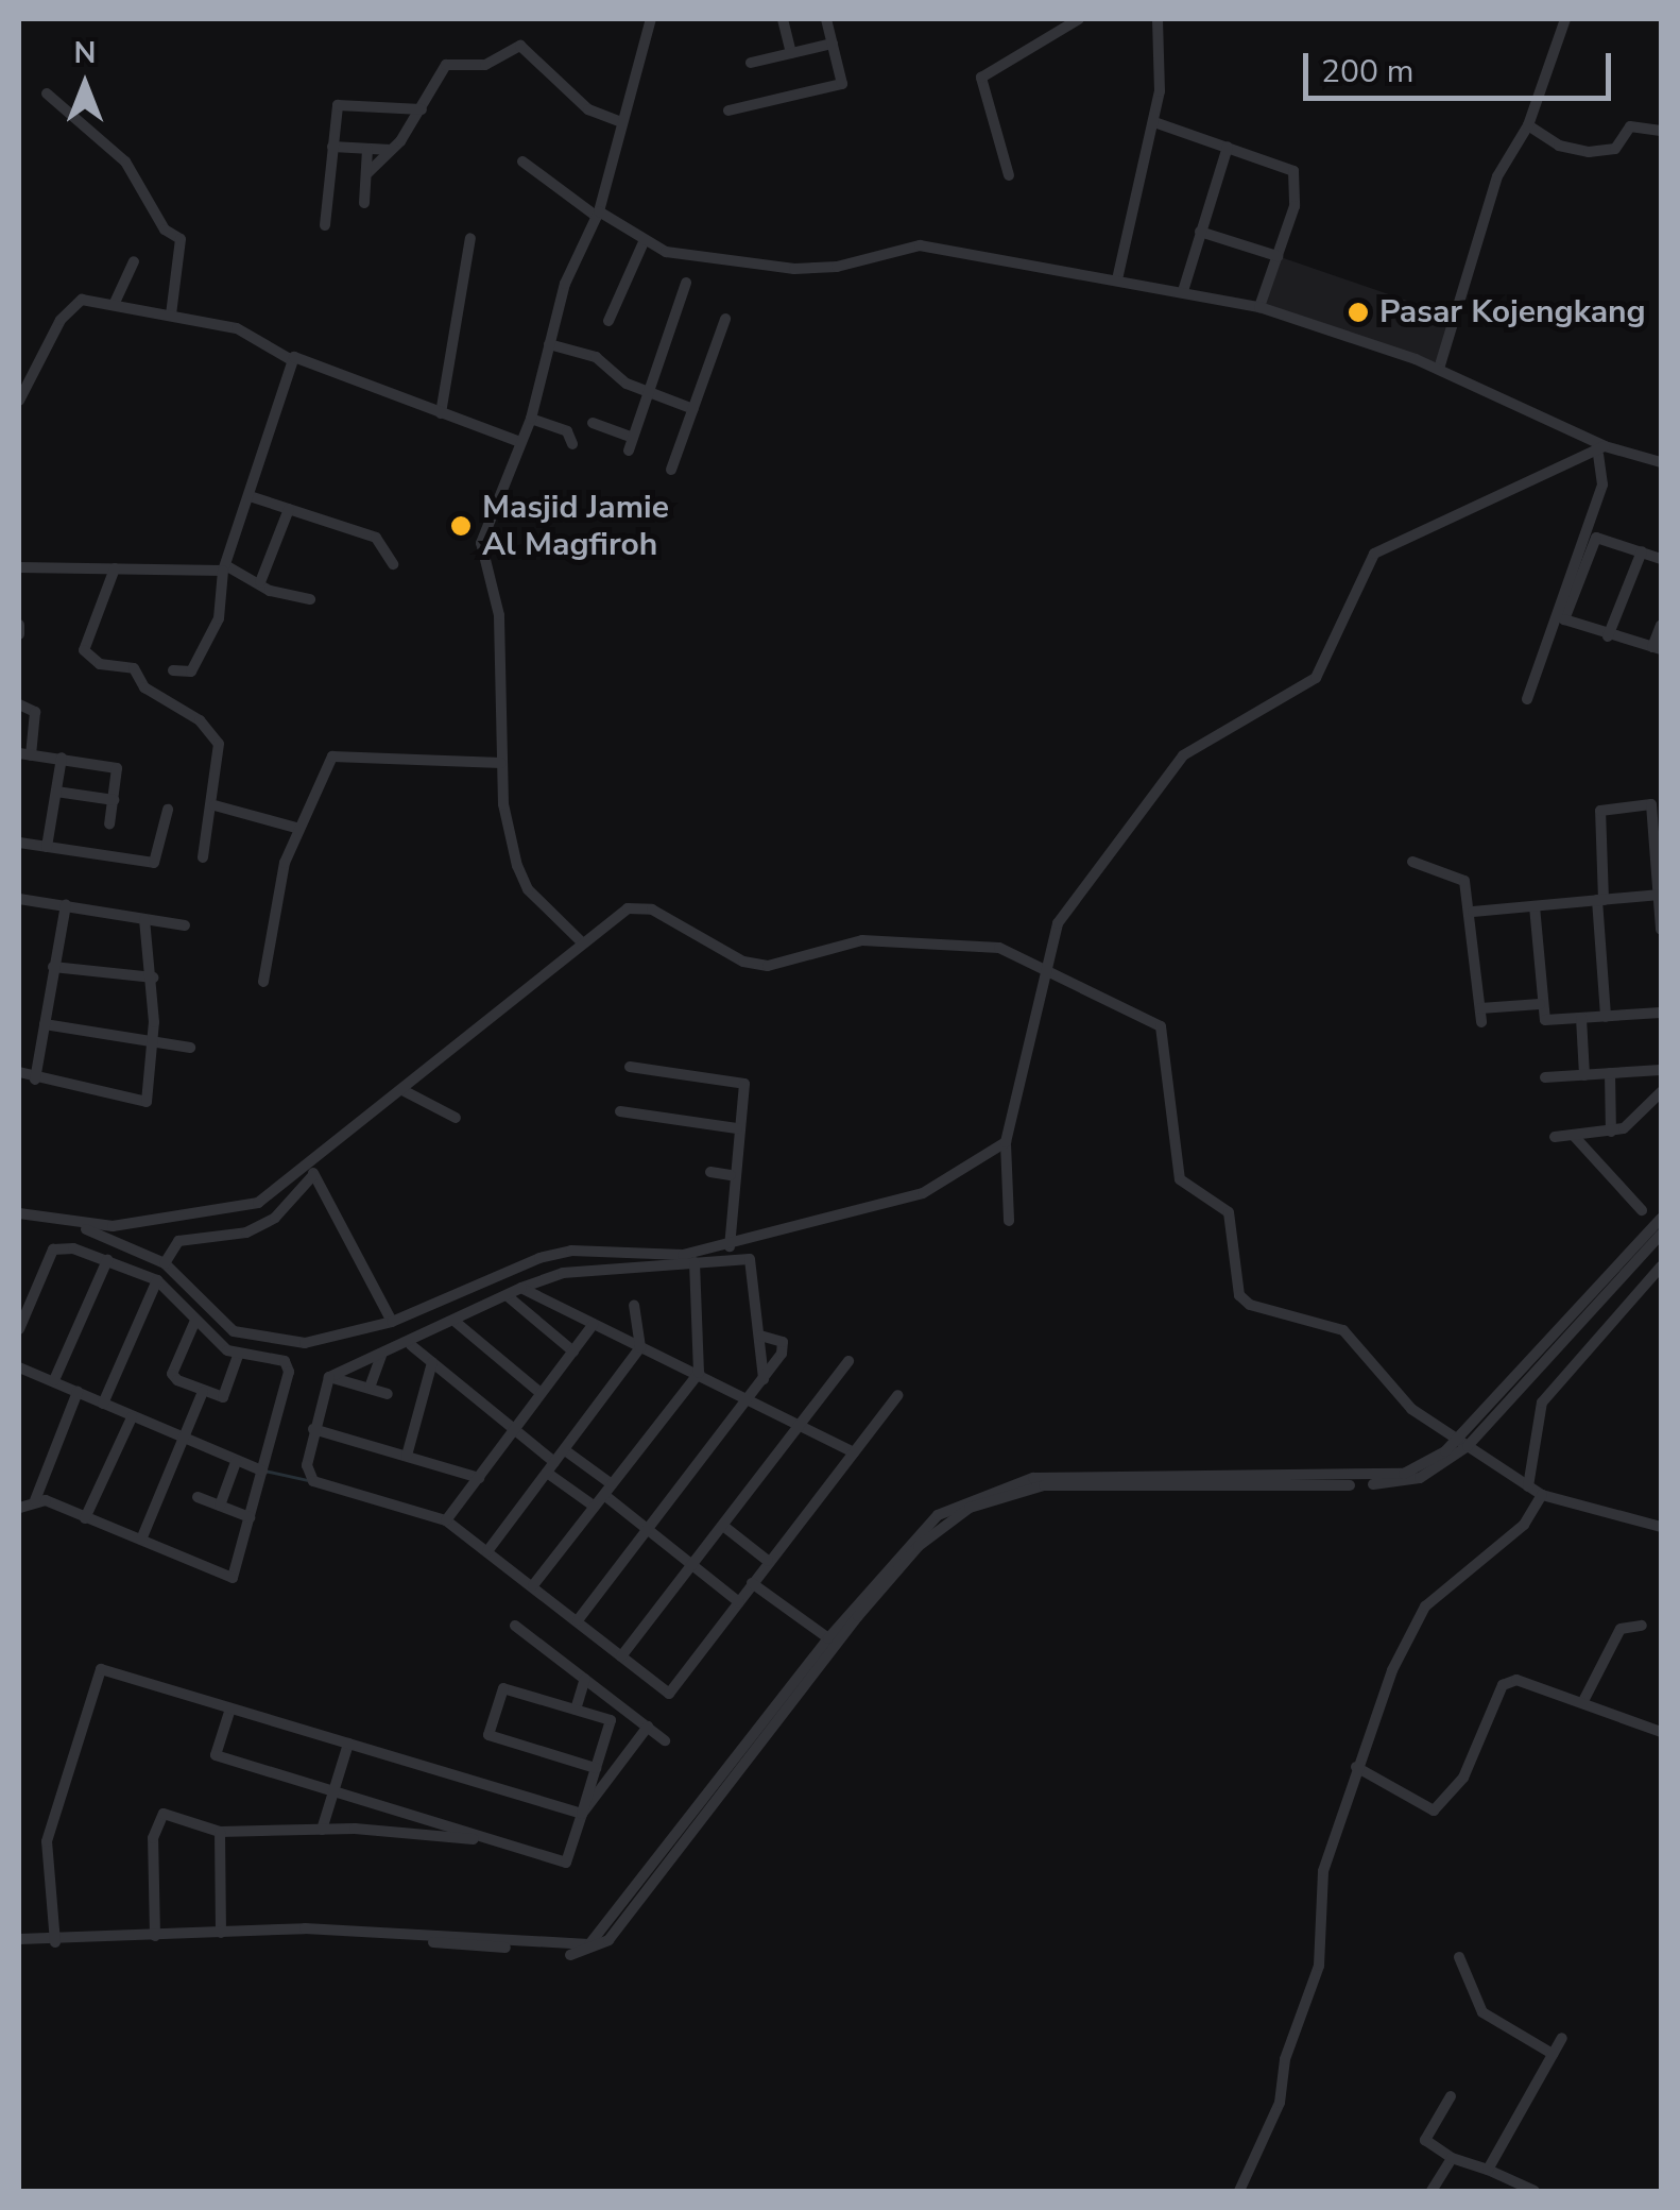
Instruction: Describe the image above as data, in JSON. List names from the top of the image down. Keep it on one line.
{"places":["Pasar Kojengkang","Masjid Jamie Al Magfiroh"],"scale_bar":"200 m","north":"top"}
